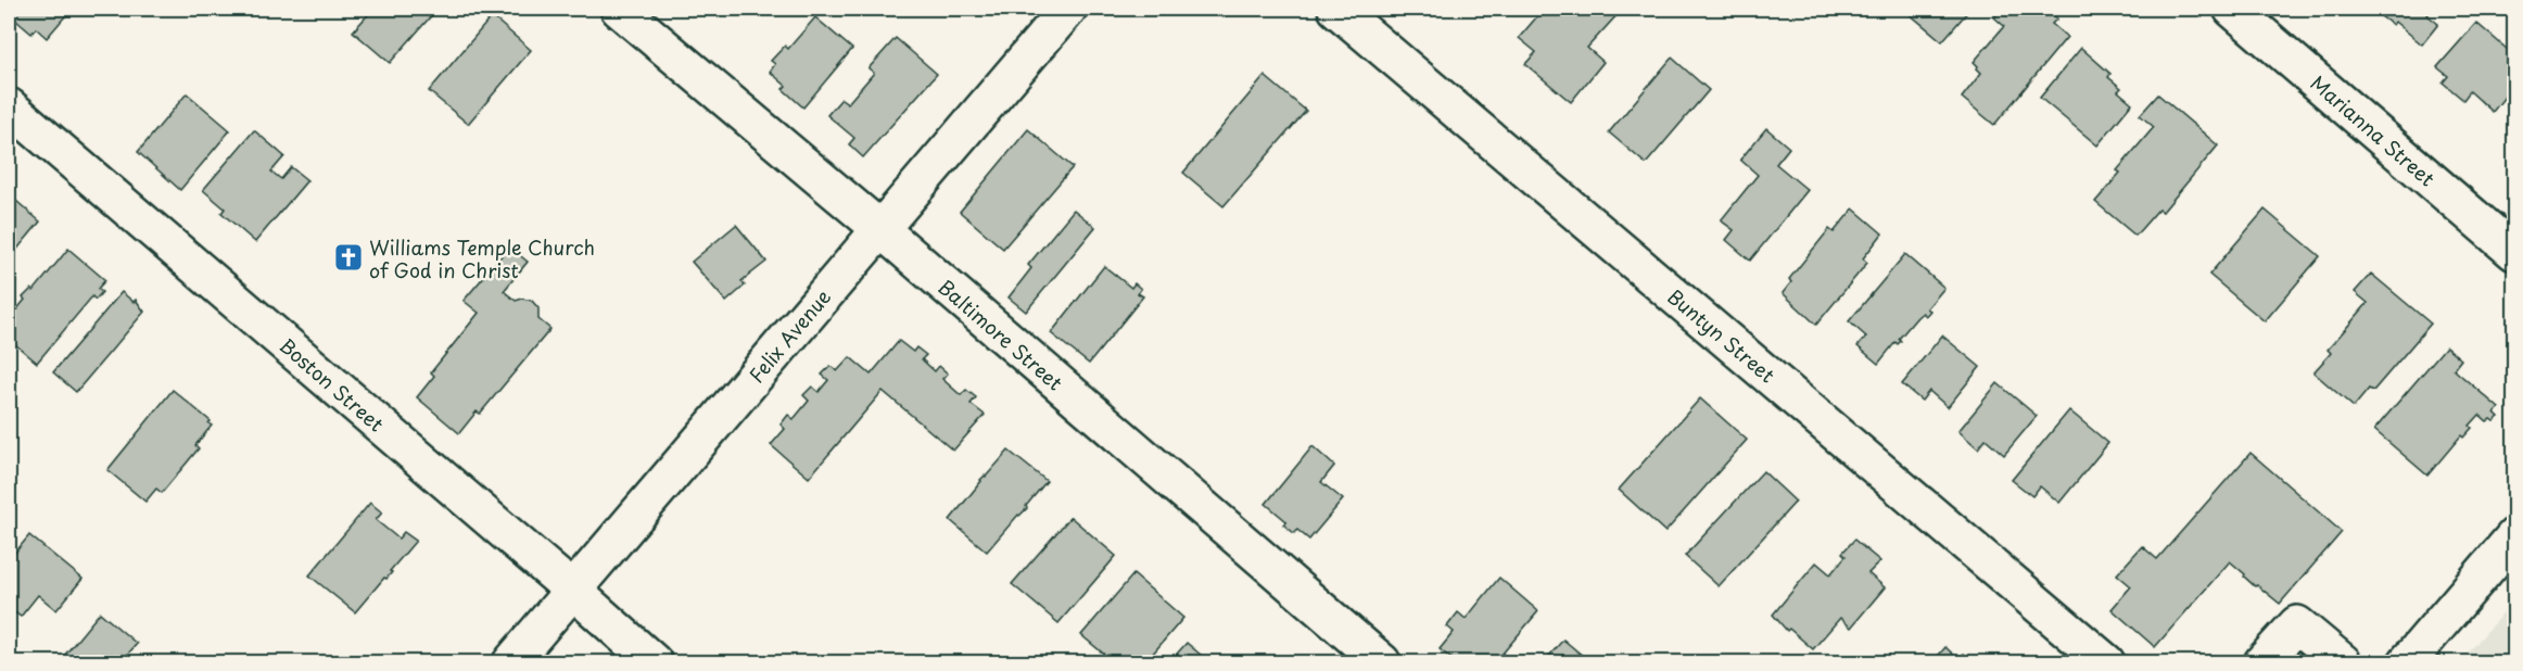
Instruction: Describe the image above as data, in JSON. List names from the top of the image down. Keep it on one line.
{"streets":{"street":["Marianna Street","Baltimore Street","Felix Avenue","Buntyn Street","Boston Street"]},"crossings":[["Baltimore Street","Felix Avenue"],["Felix Avenue","Boston Street"]],"places":{"church":["Williams Temple Church of God in Christ"]}}
